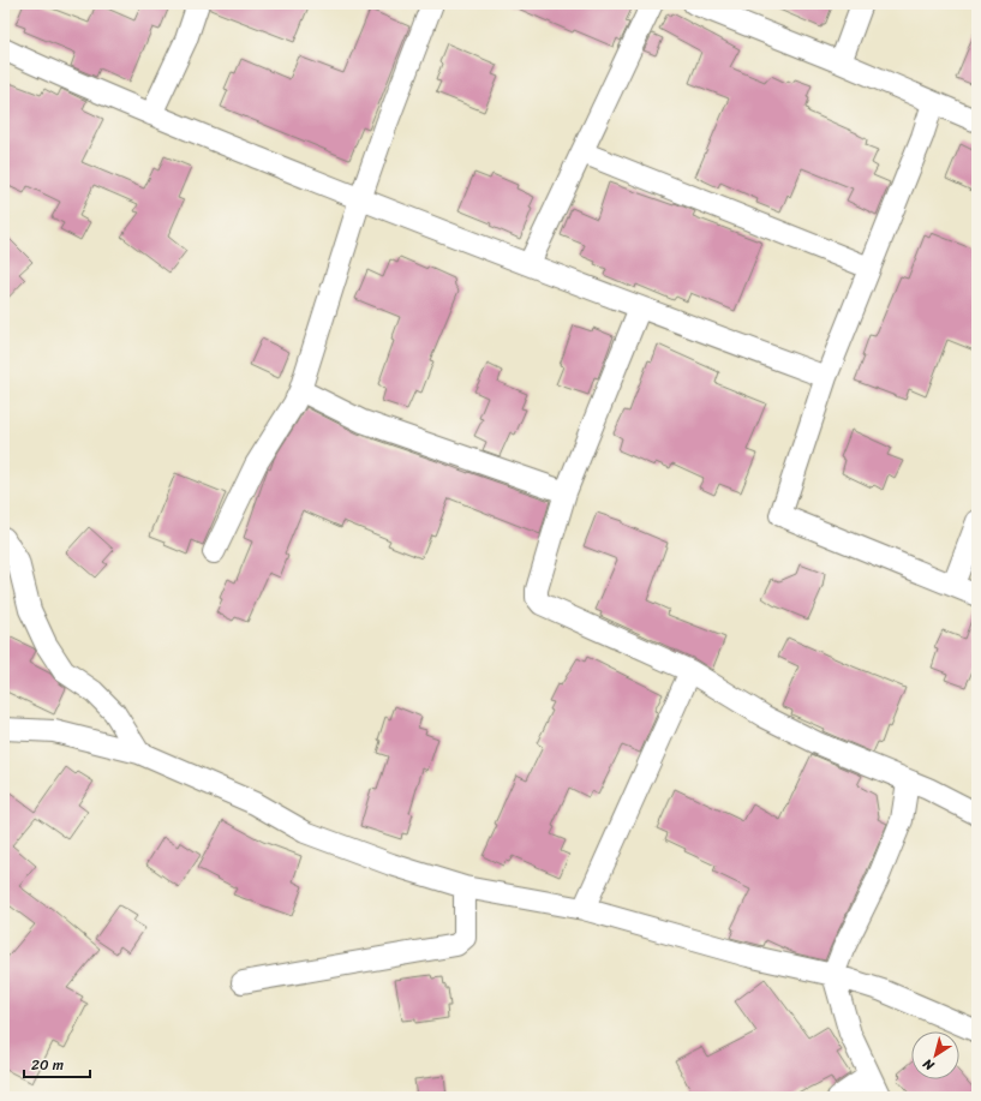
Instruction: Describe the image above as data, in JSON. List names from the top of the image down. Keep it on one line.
{"scale_bar":"20 m","north":"bottom left"}
